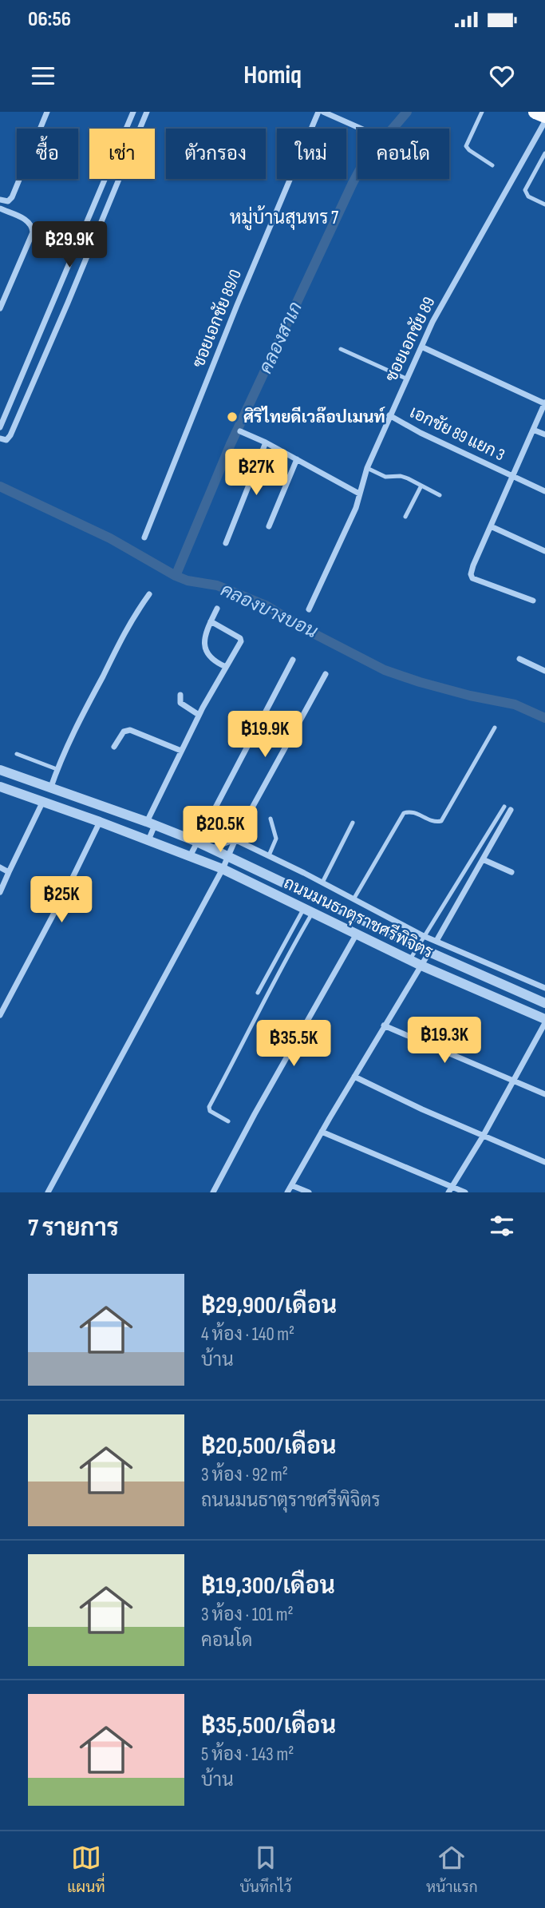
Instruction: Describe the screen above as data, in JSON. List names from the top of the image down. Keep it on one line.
{"streets":{"street":["ซอยเอกชัย 89/0","ซอยเอกชัย 89","เอกชัย 89 แยก 3","ถนนมนธาตุราชศรีพิจิตร"]},"crossings":[["ซอยเอกชัย 89","เอกชัย 89 แยก 3"]],"districts":["หมู่บ้านสุนทร 7"],"water":["คลองสาเก","คลองบางบอน"],"places":["ศิริไทยดีเวล๊อปเมนท์"],"page":{"status":"06:56","header":"Homiq","chip":["ซื้อ","เช่า","ตัวกรอง","ใหม่","คอนโด"],"price":["฿29.9K","฿27K","฿19.9K","฿20.5K","฿25K","฿19.3K","฿35.5K"],"heading":"7 รายการ","list":[{"name":"฿29,900/เดือน","note":"4 ห้อง · 140 m² · บ้าน"},{"name":"฿20,500/เดือน","note":"3 ห้อง · 92 m² · ถนนมนธาตุราชศรีพิจิตร"},{"name":"฿19,300/เดือน","note":"3 ห้อง · 101 m² · คอนโด"},{"name":"฿35,500/เดือน","note":"5 ห้อง · 143 m² · บ้าน"}],"tabs":["แผนที่","บันทึกไว้","หน้าแรก"]}}
